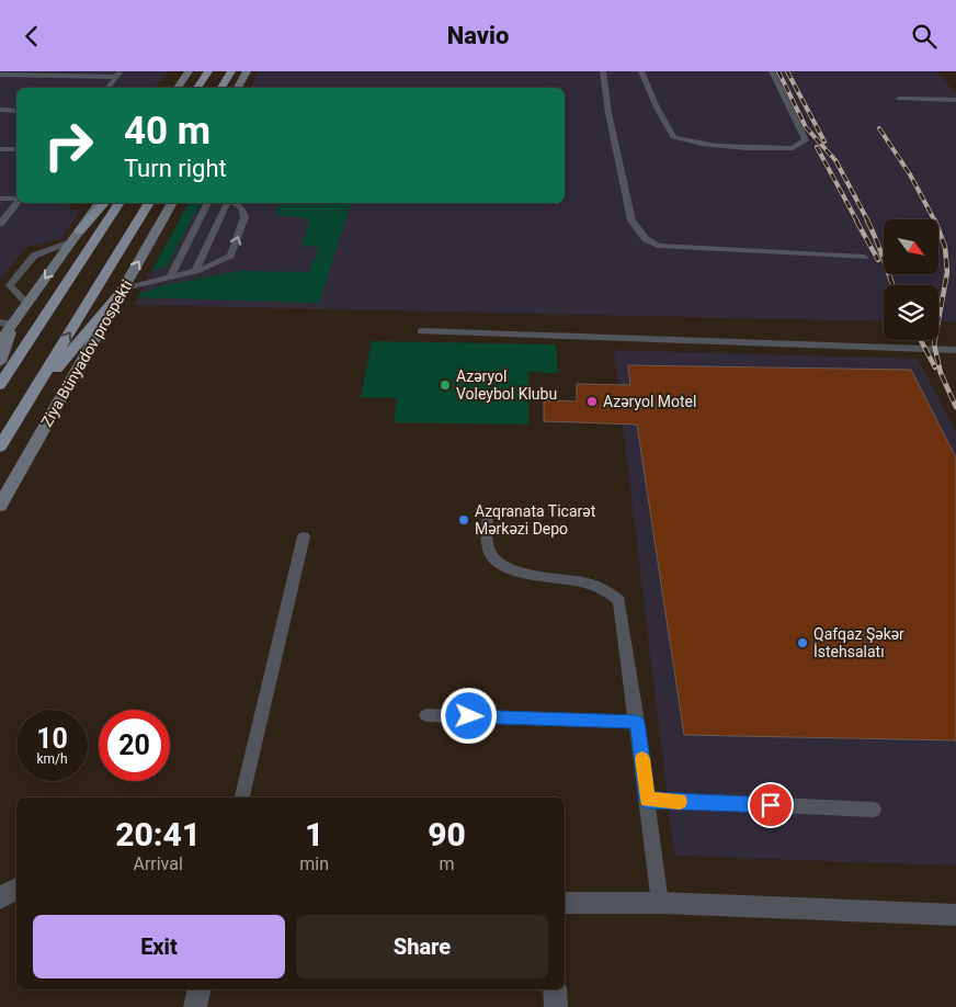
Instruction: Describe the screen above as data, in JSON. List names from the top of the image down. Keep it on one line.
{"streets":{"main road":["Ziya Bünyadov prospekti"]},"places":["Azəryol Voleybol Klubu","Azəryol Motel","Azqranata Ticarət Mərkəzi Depo","Qafqaz Şəkər İstehsalatı"],"north":"bottom right","page":{"header":"Navio","turn":["40 m","Turn right"],"speed":"10 km/h","limit":"20","eta":["20:41","Arrival","1","min","90","m"],"buttons":["Exit","Share"]}}
